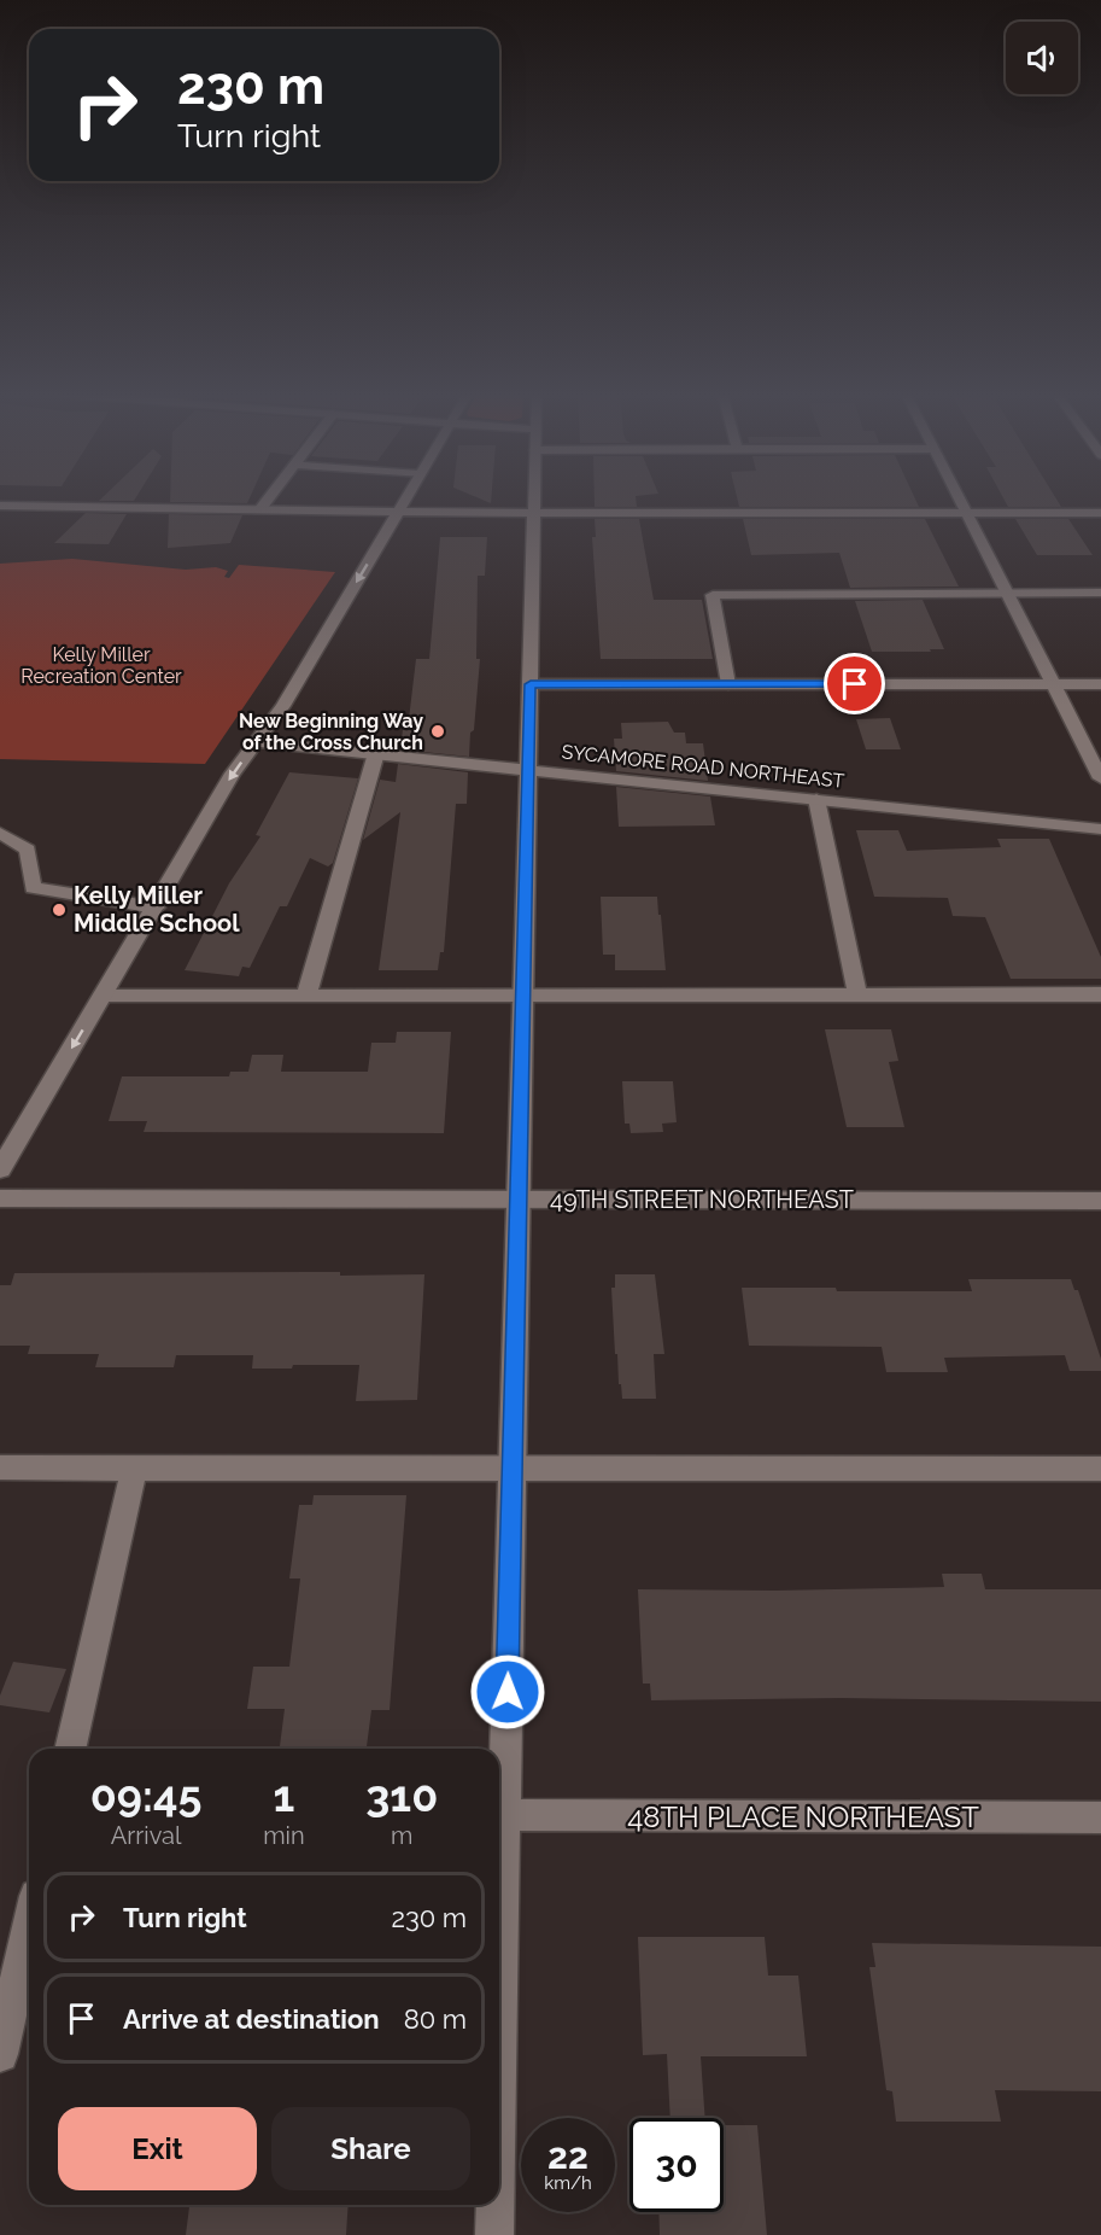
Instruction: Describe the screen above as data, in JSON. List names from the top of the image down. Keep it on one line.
{"streets":{"street":["SYCAMORE ROAD NORTHEAST","49TH STREET NORTHEAST","48TH PLACE NORTHEAST"]},"parks":["Kelly Miller Recreation Center"],"places":["New Beginning Way of the Cross Church","Kelly Miller Middle School"],"page":{"turn":["230 m","Turn right"],"eta":["09:45","Arrival","1","min","310","m"],"list":[{"name":"Turn right","value":"230 m"},{"name":"Arrive at destination","value":"80 m"}],"buttons":["Exit","Share"],"speed":"22 km/h","limit":"30"}}
